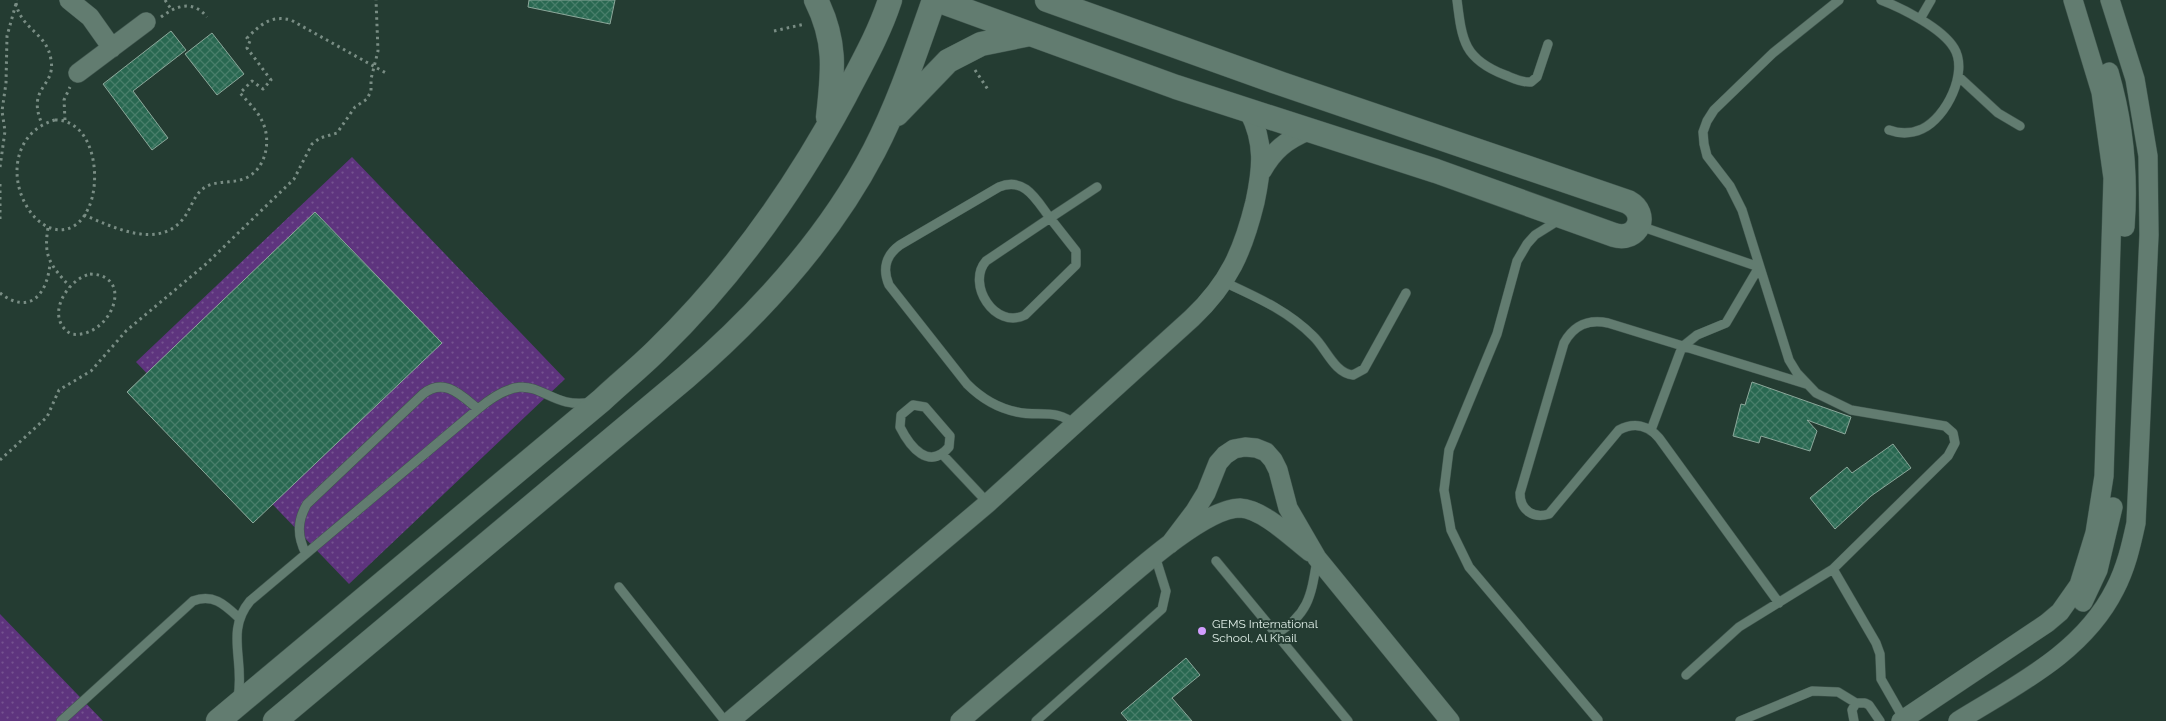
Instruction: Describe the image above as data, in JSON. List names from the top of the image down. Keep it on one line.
{"places":["GEMS International School, Al Khail"]}
